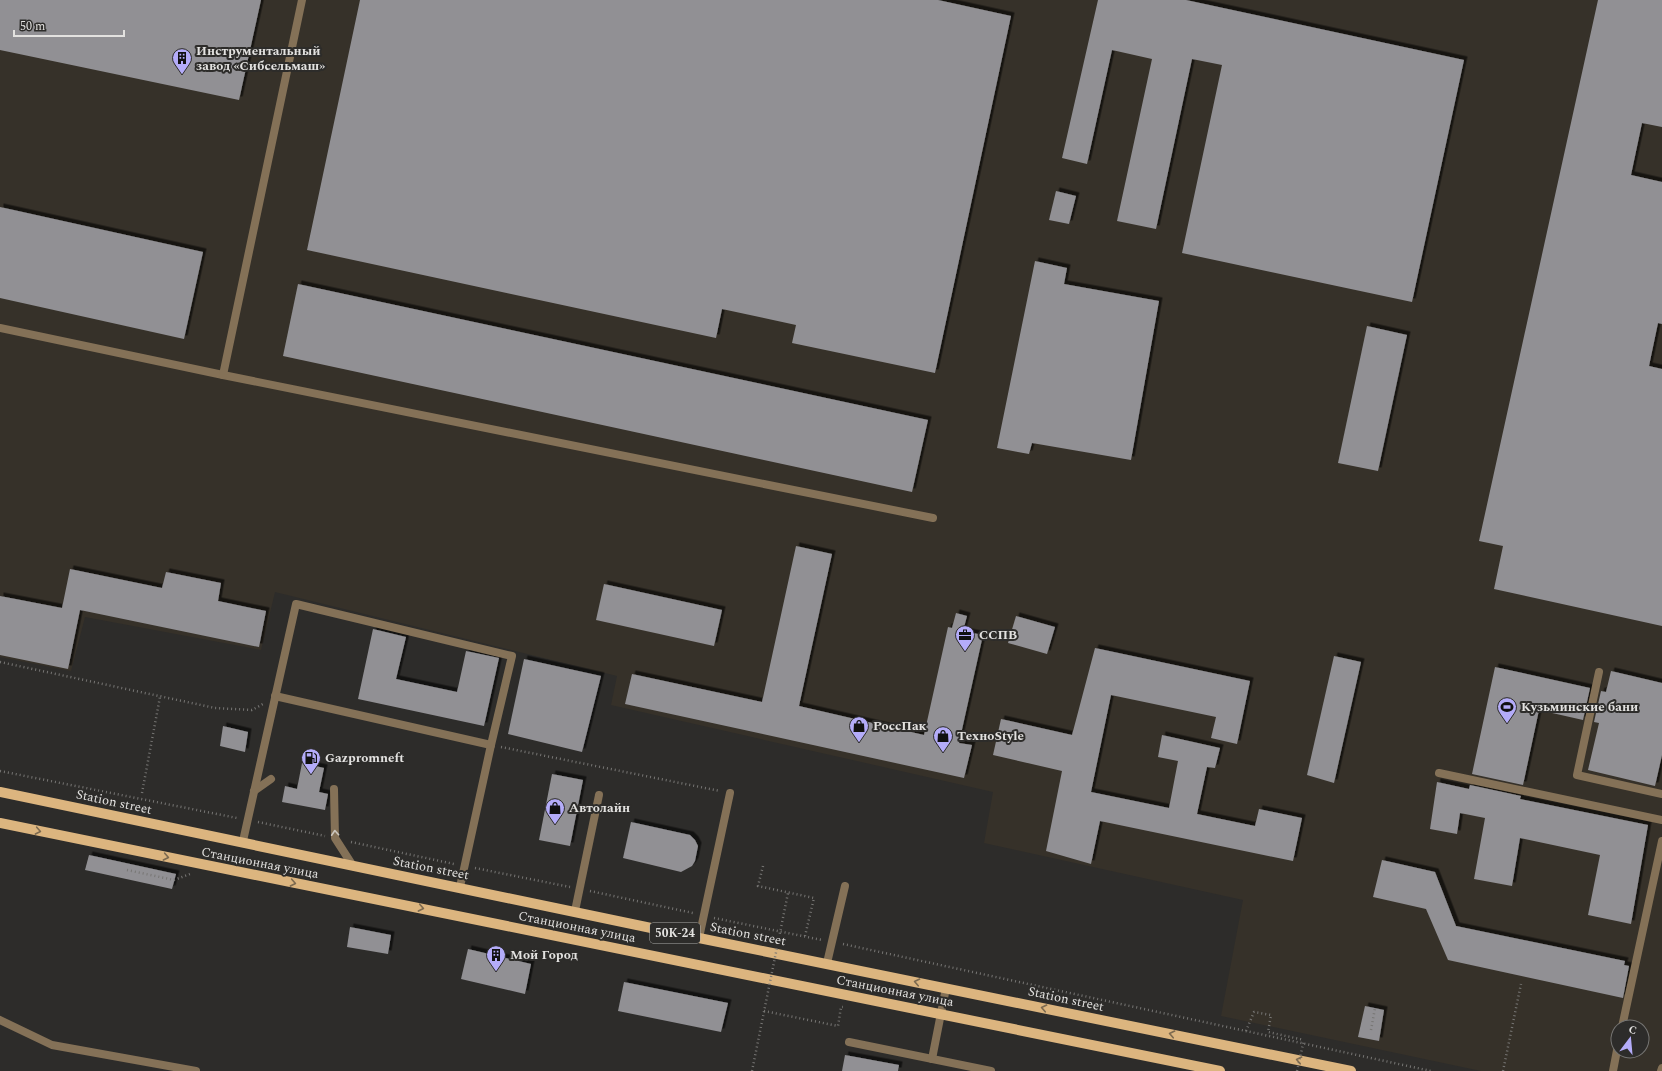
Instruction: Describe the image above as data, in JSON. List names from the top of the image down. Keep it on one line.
{"streets":{"main road":["Station street","Станционная улица","50К-24"]},"one_way":["Station street","Станционная улица"],"places":{"building":["Инструментальный завод «Сибсельмаш»","Мой Город"],"office":["ССПВ"],"sports":["Кузьминские бани"],"shop":["РоссПак","ТехноStyle","Автолайн"],"fuel station":["Gazpromneft"]},"scale_bar":"50 m","north":"top"}
